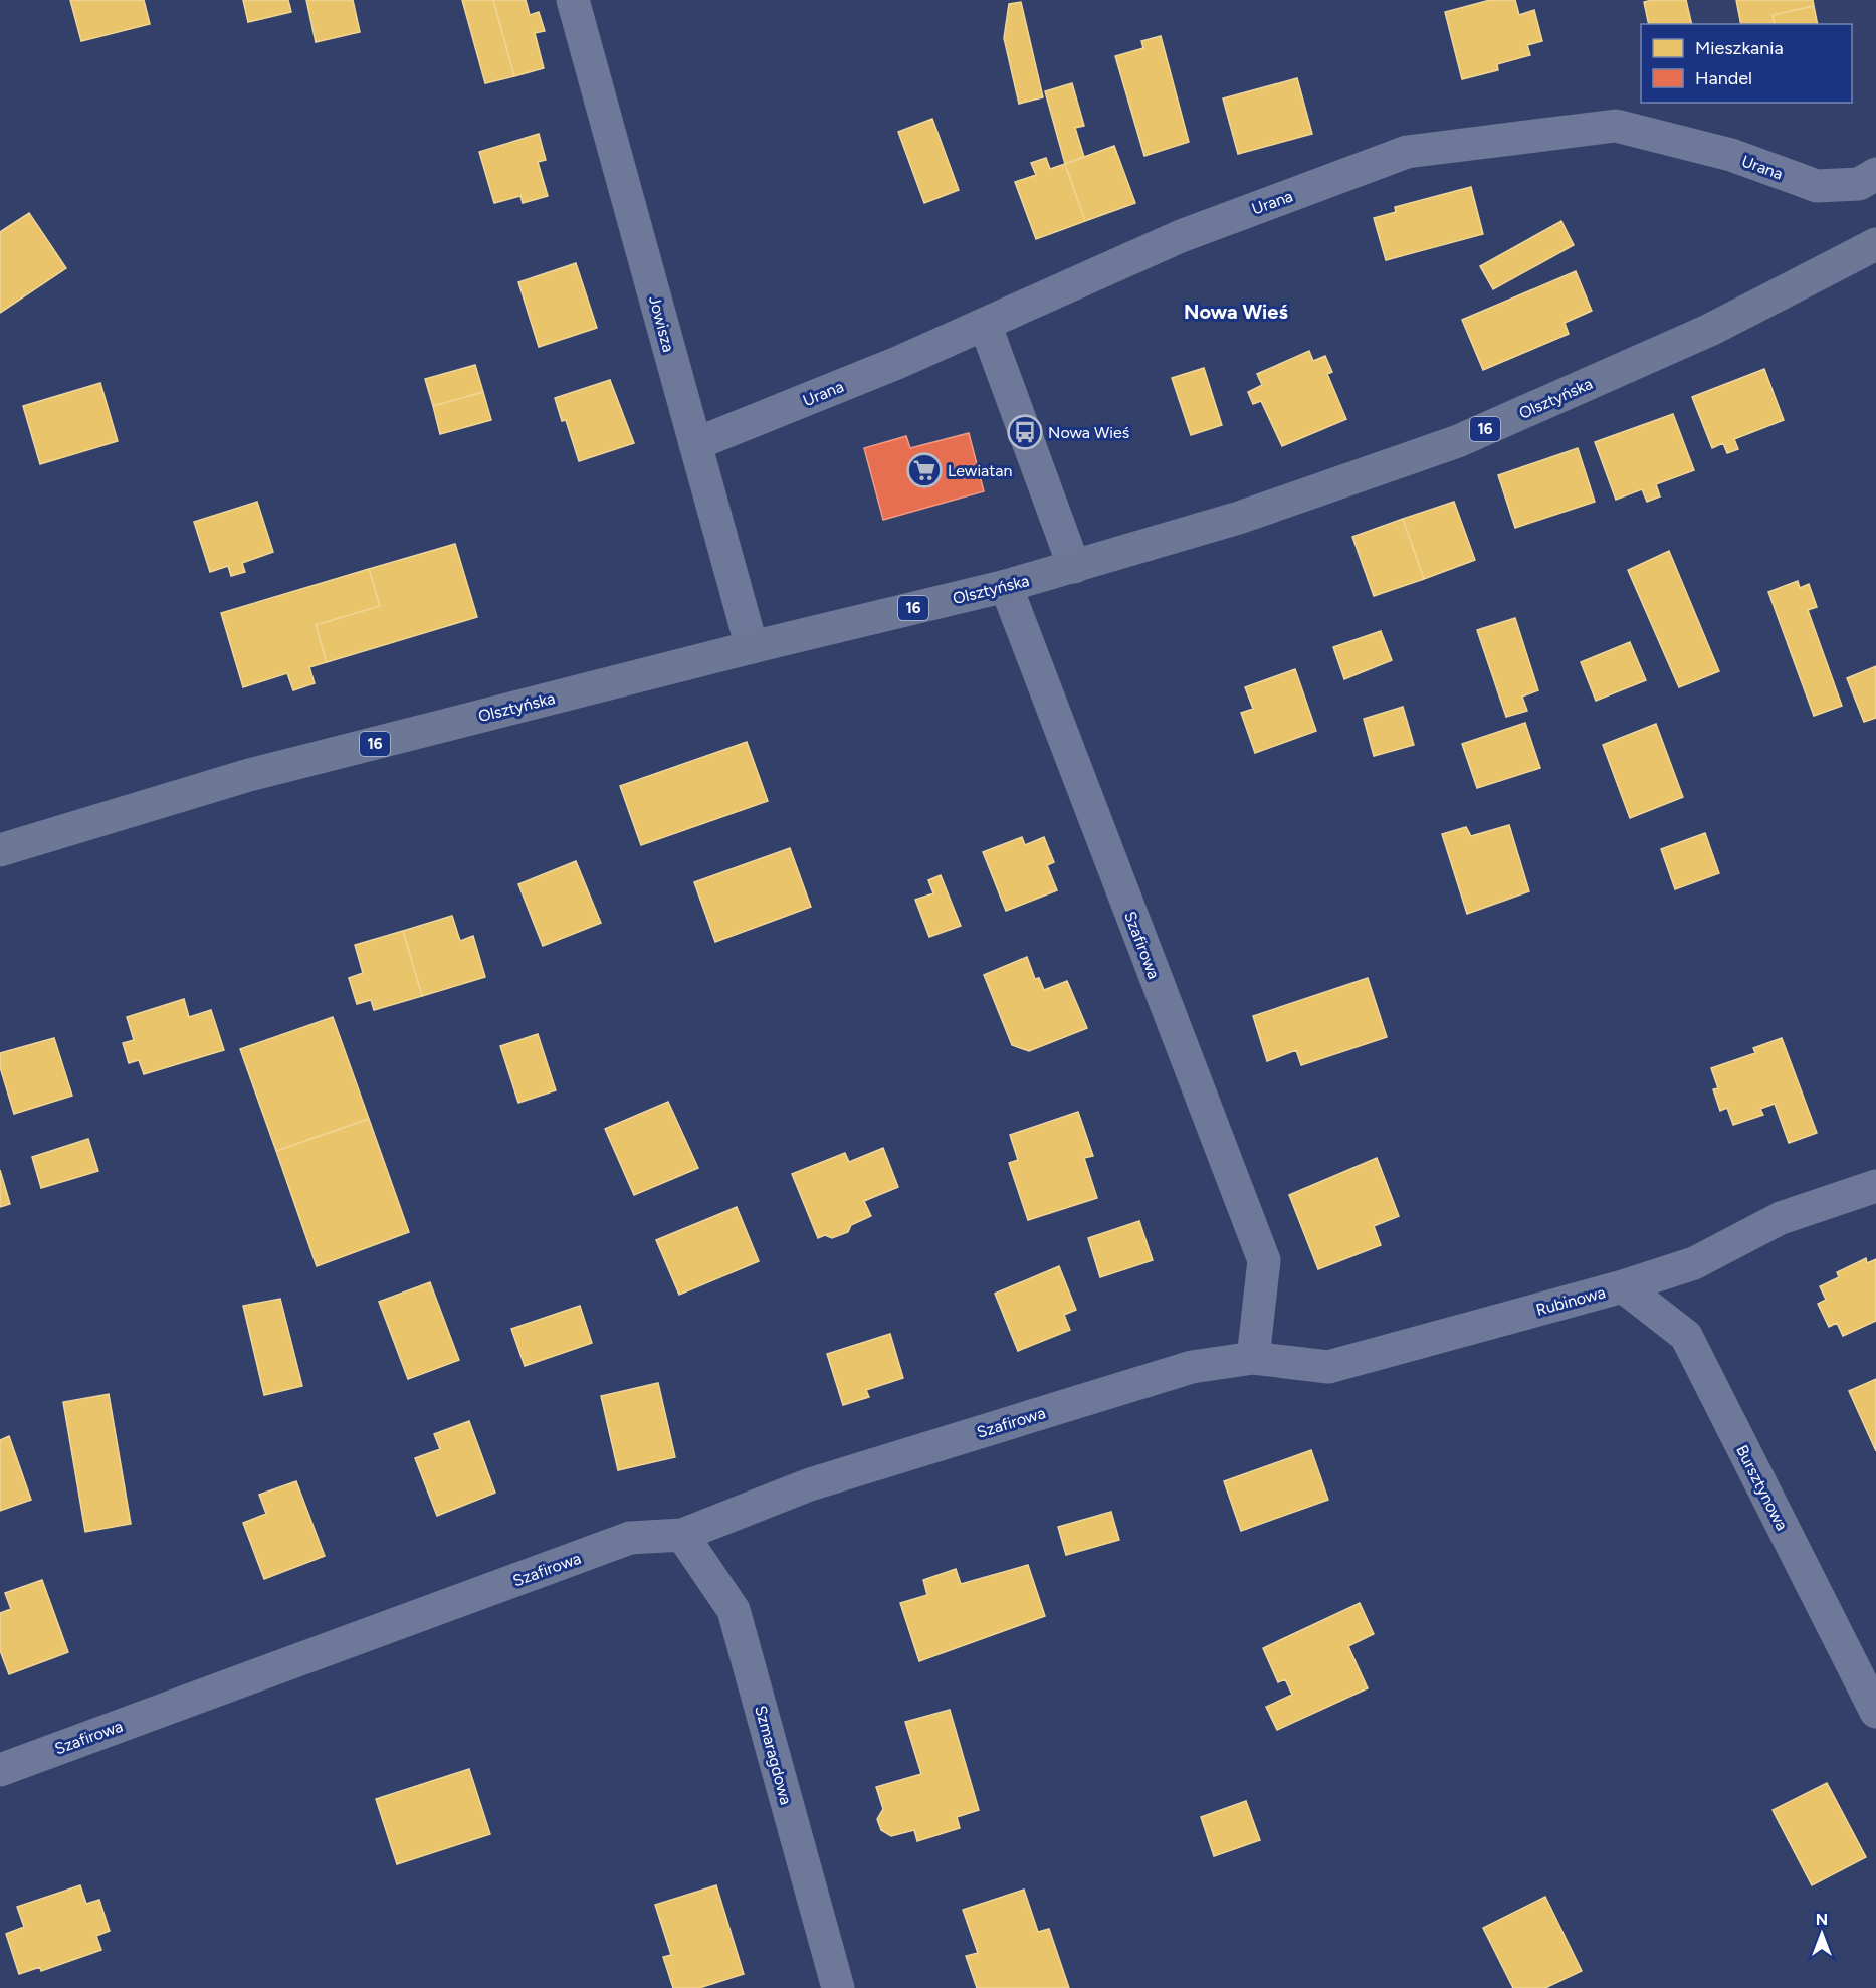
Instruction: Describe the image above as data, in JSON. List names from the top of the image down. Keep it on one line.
{"streets":{"main road":["Olsztyńska","16"],"street":["Urana","Jowisza","Szafirowa","Rubinowa","Bursztynowa","Szmaragdowa"]},"crossings":[["Urana","Jowisza"],["Jowisza","Olsztyńska"],["Olsztyńska","Szafirowa"],["Szafirowa","Rubinowa"],["Szafirowa","Szmaragdowa"],["Rubinowa","Bursztynowa"]],"districts":["Nowa Wieś"],"places":{"bus stop":["Nowa Wieś"],"supermarket":["Lewiatan"]},"legend":["Mieszkania","Handel"],"north":"top"}
